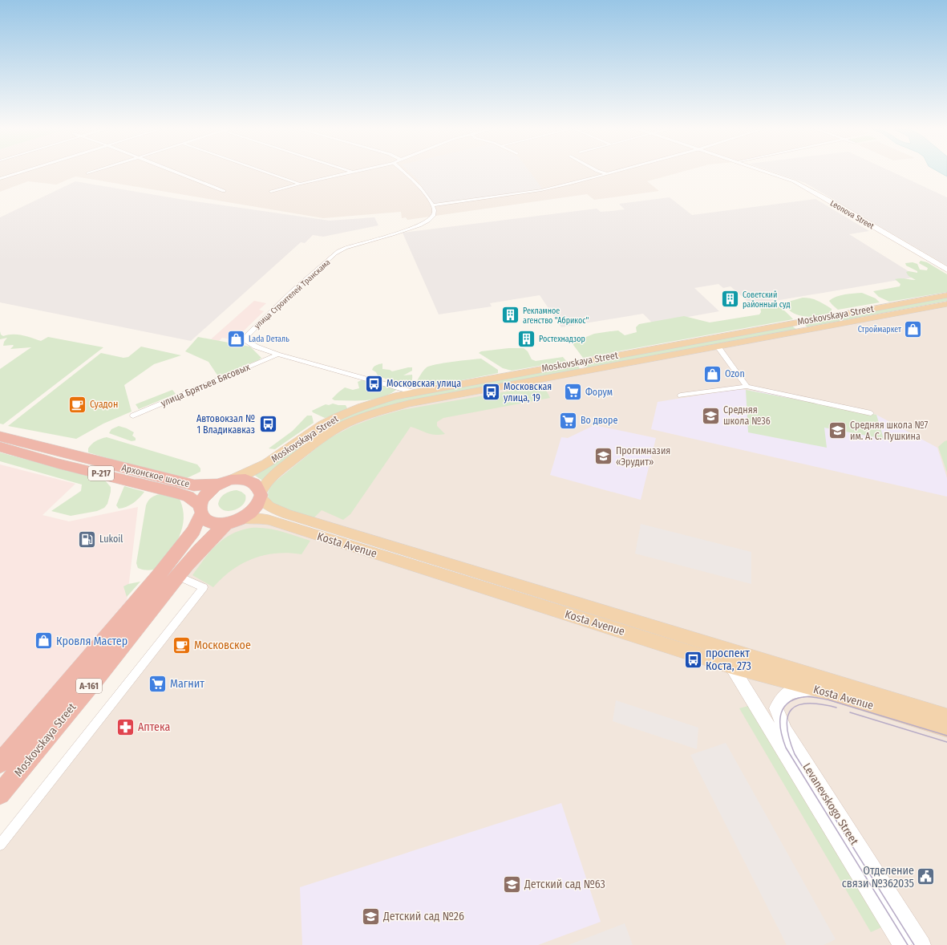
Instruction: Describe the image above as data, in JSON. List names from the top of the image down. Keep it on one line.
{"streets":{"highway":["Moskovskaya Street","Р-217","Архонское шоссе","А-161"],"main road":["Kosta Avenue"],"street":["Leonova Street","улица Строителей Транскама","улица Брятьев Бясовых","Levanevskogo Street"]},"crossings":[["улица Строителей Транскама","Moskovskaya Street"],["улица Строителей Транскама","улица Брятьев Бясовых"],["Moskovskaya Street","Архонское шоссе"],["Moskovskaya Street","Kosta Avenue"],["Архонское шоссе","Kosta Avenue"],["Kosta Avenue","Levanevskogo Street"]],"places":{"building":["Советский районный суд","Рекламное агенство \"Абрикос\"","Ростехнадзор"],"shop":["Строймаркет","Lada Dеталь","Ozon","Кровля Мастер"],"bus stop":["Московская улица","Московская улица, 19","Автовокзал № 1 Владикавказ","проспект Коста, 273"],"supermarket":["Форум","Во дворе","Магнит"],"cafe":["Суадон","Московское"],"school or university":["Средняя школа №36","Средняя школа №7 им. А. С. Пушкина","Прогимназия «Эрудит»","Детский сад №63","Детский сад №26"],"fuel station":["Lukoil"],"pharmacy":["Аптека"],"public building":["Отделение связи №362035"]}}
